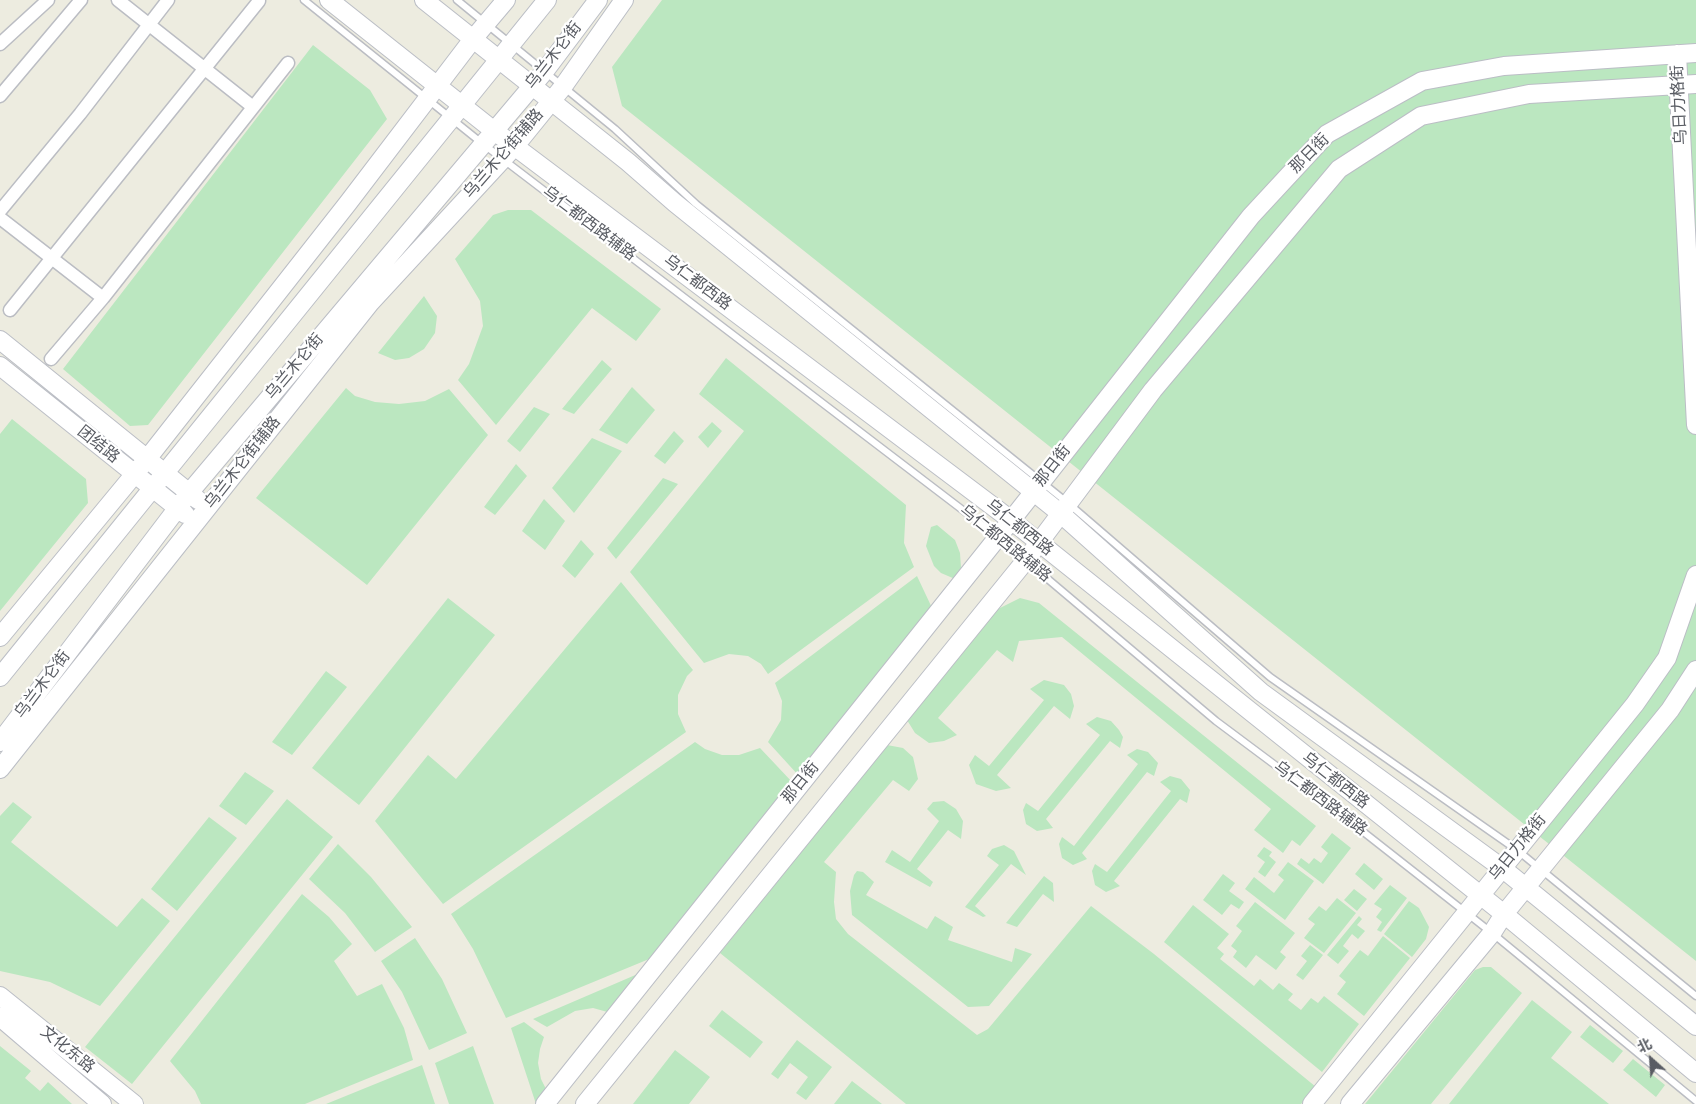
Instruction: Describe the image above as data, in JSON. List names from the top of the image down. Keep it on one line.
{"streets":{"street":["乌兰木仑街","乌日力格街","乌兰木仑街辅路","那日街","乌仁都西路","团结路","文化东路"],"lane":["乌仁都西路辅路"]},"crossings":[["乌兰木仑街","乌仁都西路"],["乌兰木仑街","团结路"],["乌日力格街","那日街"],["乌日力格街","乌仁都西路辅路"],["乌日力格街","乌仁都西路"],["乌兰木仑街辅路","乌仁都西路辅路"],["乌兰木仑街辅路","乌仁都西路"],["乌兰木仑街辅路","团结路"],["那日街","乌仁都西路辅路"],["那日街","乌仁都西路"],["乌仁都西路辅路","乌仁都西路"]],"north":"top left"}
